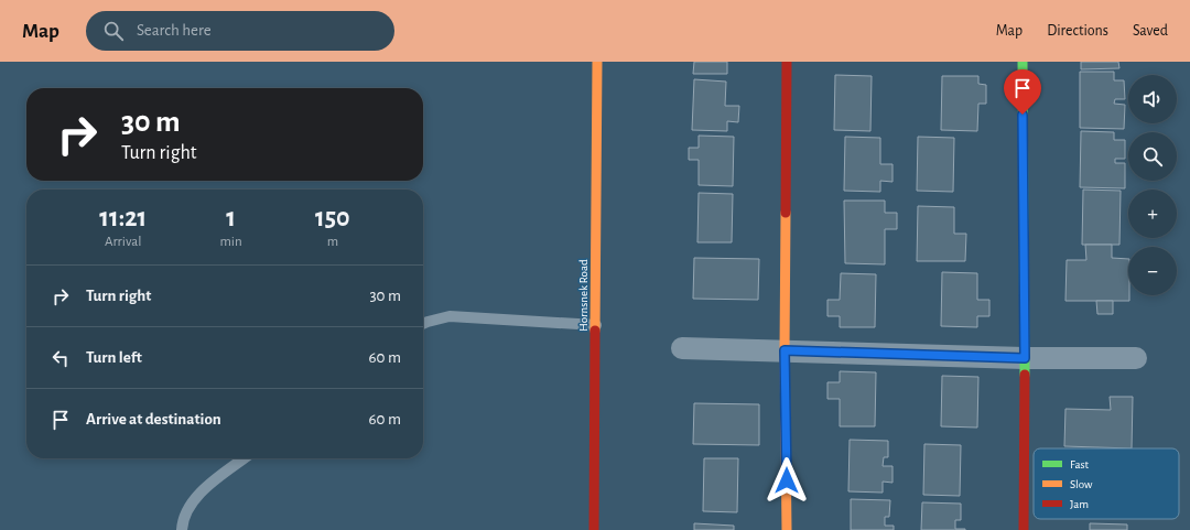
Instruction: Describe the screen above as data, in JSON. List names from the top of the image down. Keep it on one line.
{"streets":{"street":["Hornsnek Road"]},"legend":["Fast","Slow","Jam"],"page":{"header":"Map","search":"Search here","nav":["Map","Directions","Saved"],"map_buttons":["+","−"],"turn":["30 m","Turn right"],"eta":["11:21","Arrival","1","min","150","m"],"list":[{"name":"Turn right","value":"30 m"},{"name":"Turn left","value":"60 m"},{"name":"Arrive at destination","value":"60 m"}]}}
